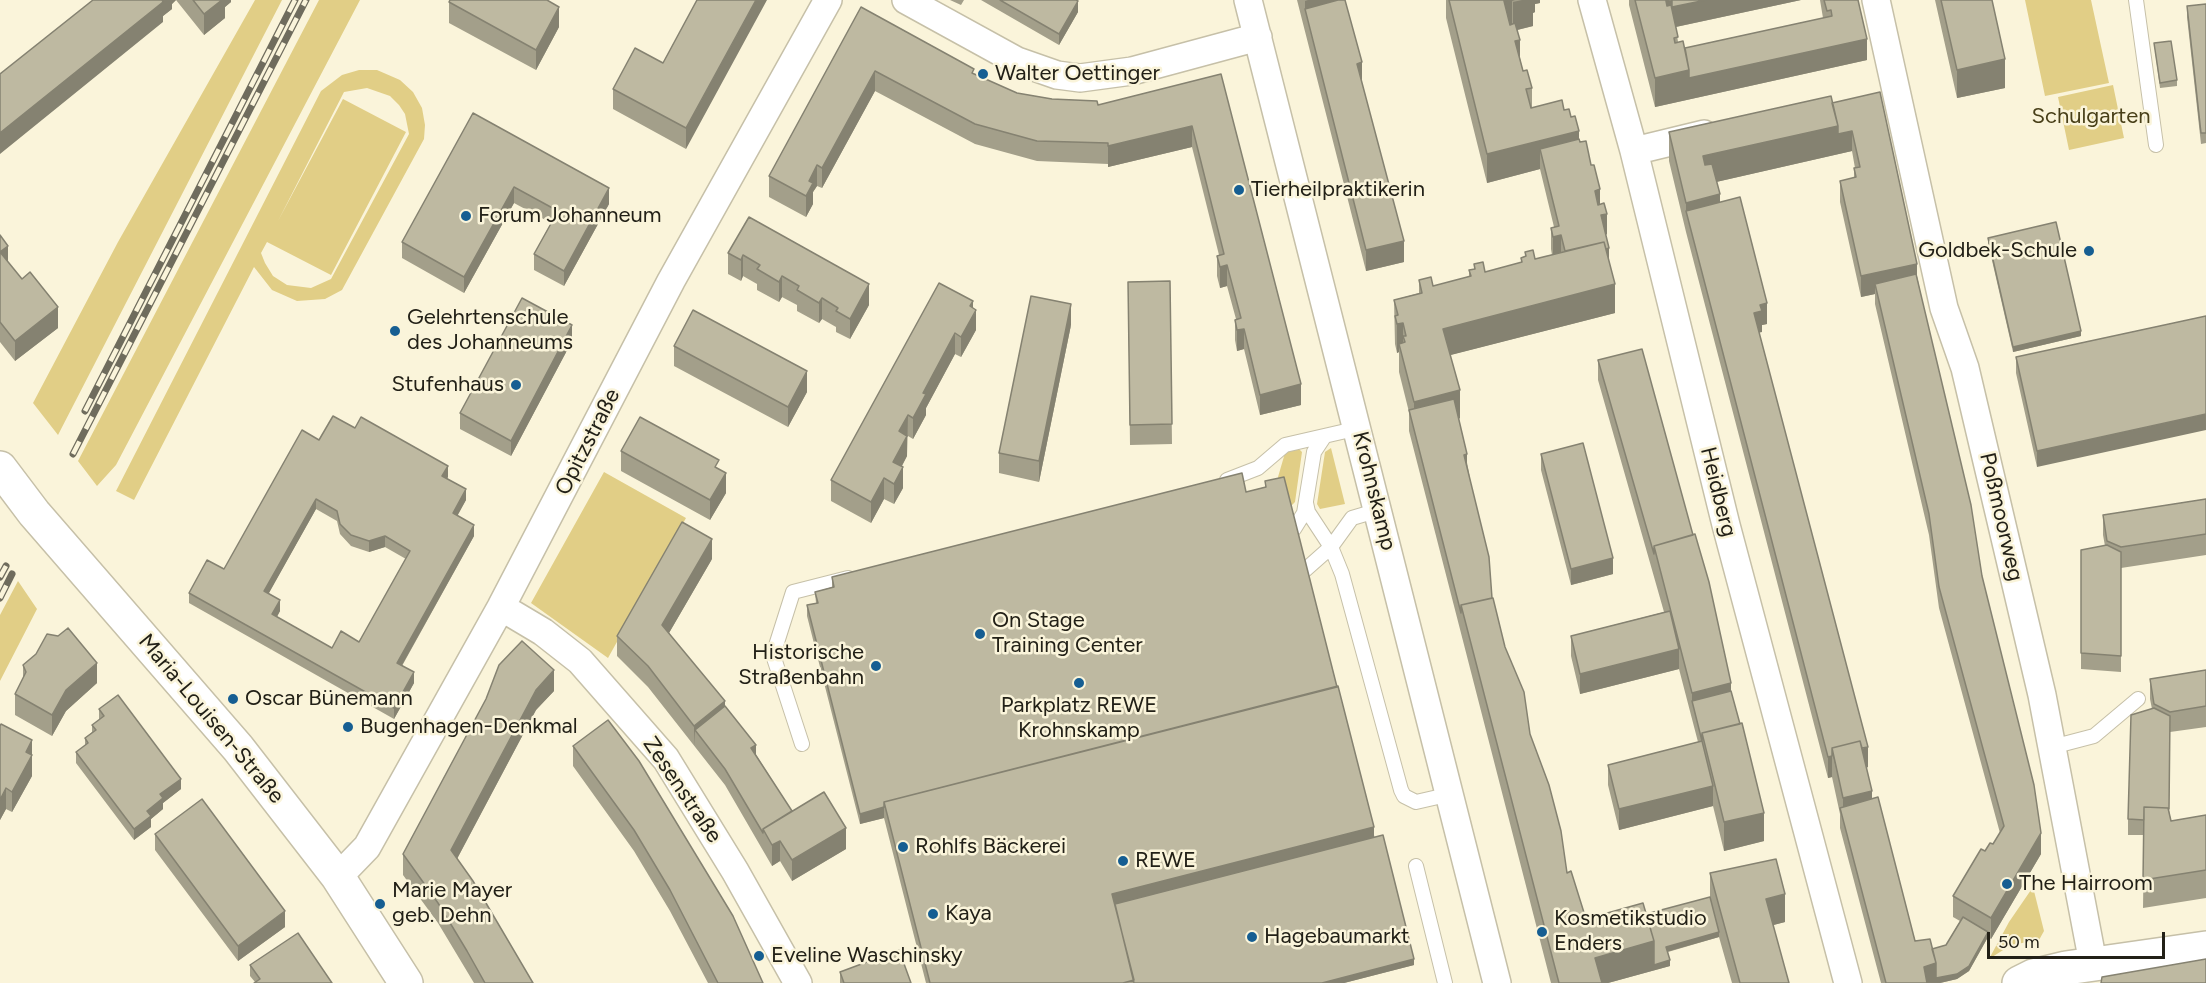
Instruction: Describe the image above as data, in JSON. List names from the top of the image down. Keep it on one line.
{"streets":{"main road":["Maria-Louisen-Straße"],"street":["Opitzstraße","Krohnskamp","Heidberg","Poßmoorweg","Zesenstraße"]},"crossings":[["Opitzstraße","Maria-Louisen-Straße"],["Opitzstraße","Zesenstraße"]],"parks":["Schulgarten"],"places":["Walter Oettinger","Tierheilpraktikerin","Forum Johanneum","Goldbek-Schule","Gelehrtenschule des Johanneums","Stufenhaus","On Stage Training Center","Historische Straßenbahn","Parkplatz REWE Krohnskamp","Oscar Bünemann","Bugenhagen-Denkmal","Rohlfs Bäckerei","REWE","The Hairroom","Marie Mayer geb. Dehn","Kaya","Kosmetikstudio Enders","Hagebaumarkt","Eveline Waschinsky"],"scale_bar":"50 m"}
